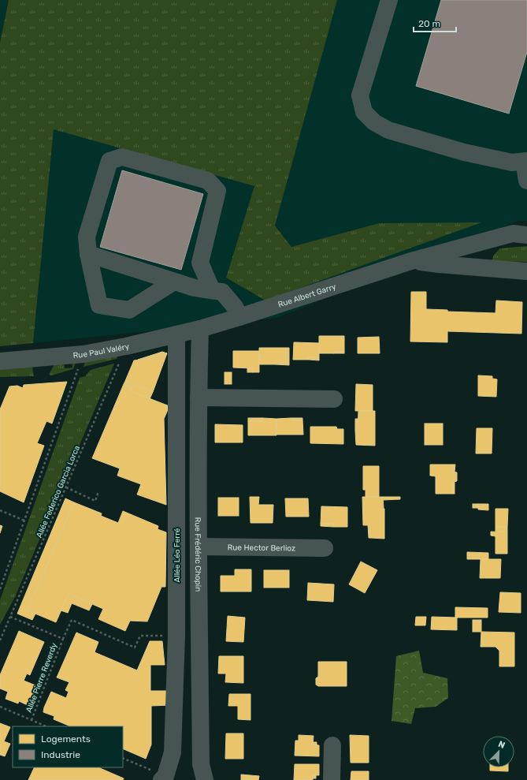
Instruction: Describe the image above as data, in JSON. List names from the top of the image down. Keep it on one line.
{"streets":{"street":["Rue Albert Garry","Rue Paul Valéry","Rue Hector Berlioz","Rue Frédéric Chopin","Allée Léo Ferré"],"path":["Allée Federico Garcia Lorca","Allée Pierre Reverdy"]},"crossings":[["Rue Albert Garry","Rue Paul Valéry"],["Rue Albert Garry","Rue Frédéric Chopin"],["Rue Paul Valéry","Allée Federico Garcia Lorca"],["Rue Paul Valéry","Rue Frédéric Chopin"],["Rue Paul Valéry","Allée Léo Ferré"],["Allée Federico Garcia Lorca","Allée Pierre Reverdy"],["Rue Hector Berlioz","Rue Frédéric Chopin"],["Allée Léo Ferré","Allée Pierre Reverdy"]],"legend":["Logements","Industrie"],"scale_bar":"20 m","north":"top right"}
